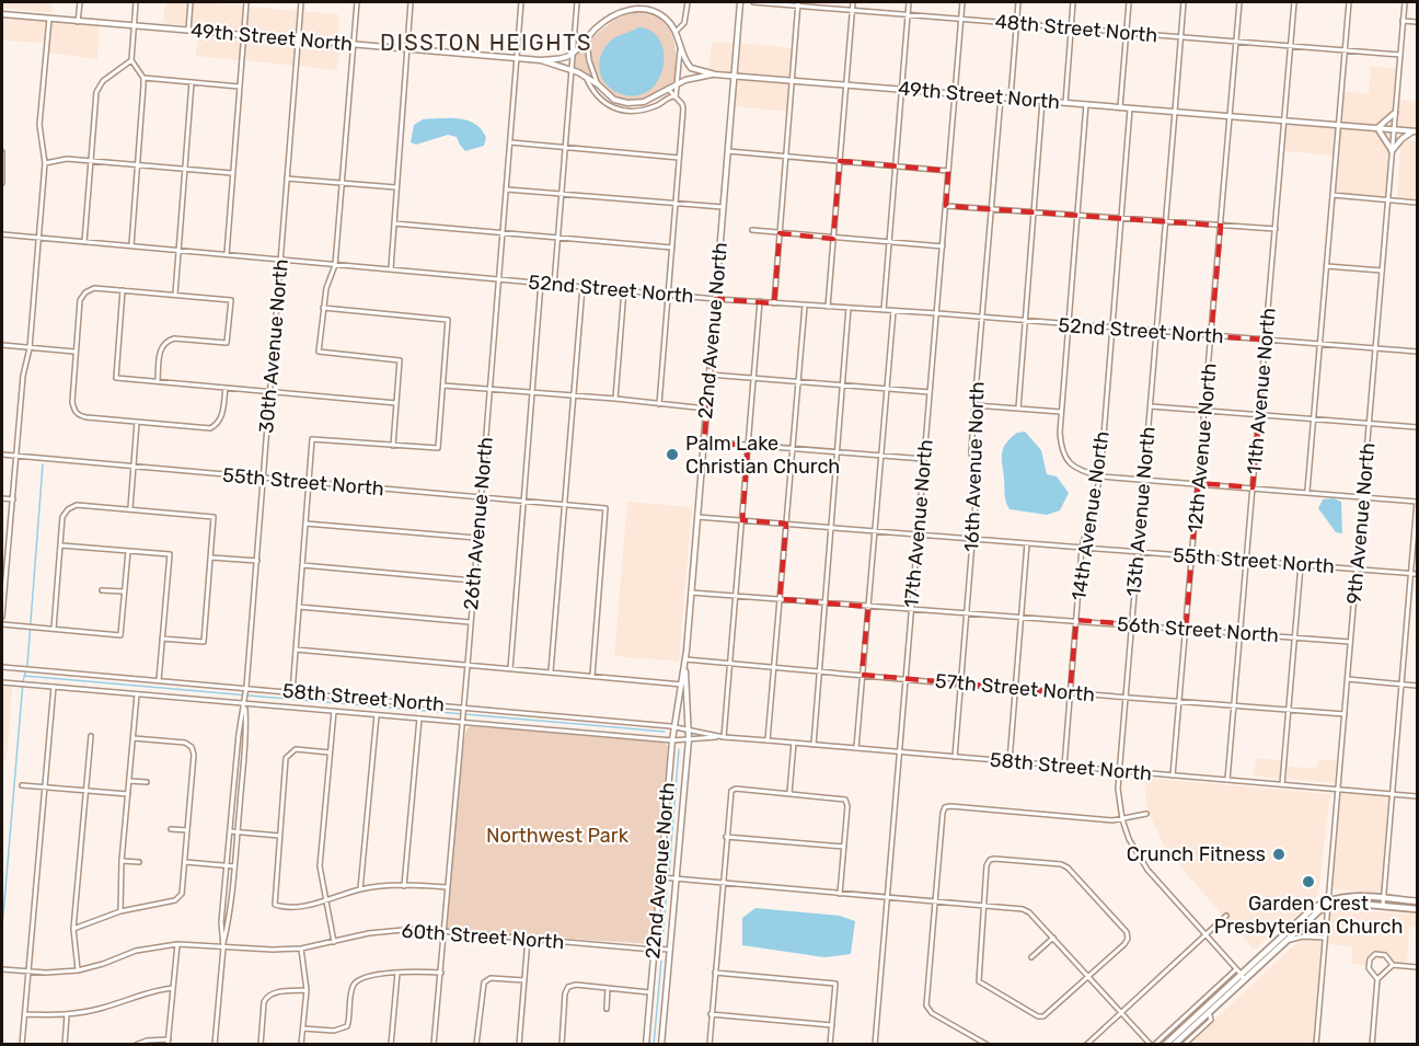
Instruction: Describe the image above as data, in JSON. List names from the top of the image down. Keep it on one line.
{"streets":{"main road":["49th Street North","22nd Avenue North"],"street":["48th Street North","52nd Street North","30th Avenue North","11th Avenue North","12th Avenue North","16th Avenue North","55th Street North","13th Avenue North","14th Avenue North","26th Avenue North","17th Avenue North","9th Avenue North","56th Street North","57th Street North","58th Street North","60th Street North"]},"crossings":[["48th Street North","11th Avenue North"],["48th Street North","12th Avenue North"],["48th Street North","13th Avenue North"],["48th Street North","17th Avenue North"],["48th Street North","9th Avenue North"],["49th Street North","22nd Avenue North"],["49th Street North","30th Avenue North"],["49th Street North","11th Avenue North"],["49th Street North","12th Avenue North"],["49th Street North","16th Avenue North"],["49th Street North","13th Avenue North"],["49th Street North","14th Avenue North"],["49th Street North","26th Avenue North"],["49th Street North","17th Avenue North"],["49th Street North","9th Avenue North"],["52nd Street North","22nd Avenue North"],["52nd Street North","30th Avenue North"],["52nd Street North","11th Avenue North"],["52nd Street North","12th Avenue North"],["52nd Street North","16th Avenue North"],["52nd Street North","13th Avenue North"],["52nd Street North","14th Avenue North"],["52nd Street North","26th Avenue North"],["52nd Street North","17th Avenue North"],["52nd Street North","9th Avenue North"],["22nd Avenue North","55th Street North"],["22nd Avenue North","56th Street North"],["22nd Avenue North","57th Street North"],["22nd Avenue North","58th Street North"],["22nd Avenue North","60th Street North"],["30th Avenue North","55th Street North"],["30th Avenue North","58th Street North"],["11th Avenue North","55th Street North"],["11th Avenue North","56th Street North"],["11th Avenue North","57th Street North"],["11th Avenue North","58th Street North"],["12th Avenue North","55th Street North"],["12th Avenue North","56th Street North"],["12th Avenue North","57th Street North"],["12th Avenue North","58th Street North"],["16th Avenue North","55th Street North"],["16th Avenue North","56th Street North"],["16th Avenue North","57th Street North"],["16th Avenue North","58th Street North"],["55th Street North","13th Avenue North"],["55th Street North","14th Avenue North"],["55th Street North","26th Avenue North"],["55th Street North","17th Avenue North"],["55th Street North","9th Avenue North"],["13th Avenue North","56th Street North"],["13th Avenue North","57th Street North"],["13th Avenue North","58th Street North"],["14th Avenue North","56th Street North"],["14th Avenue North","57th Street North"],["14th Avenue North","58th Street North"],["26th Avenue North","58th Street North"],["26th Avenue North","60th Street North"],["17th Avenue North","56th Street North"],["17th Avenue North","57th Street North"],["17th Avenue North","58th Street North"],["9th Avenue North","56th Street North"],["9th Avenue North","57th Street North"],["9th Avenue North","58th Street North"]],"districts":["DISSTON HEIGHTS"],"parks":["Northwest Park"],"places":["Palm Lake Christian Church","Crunch Fitness","Garden Crest Presbyterian Church"]}
